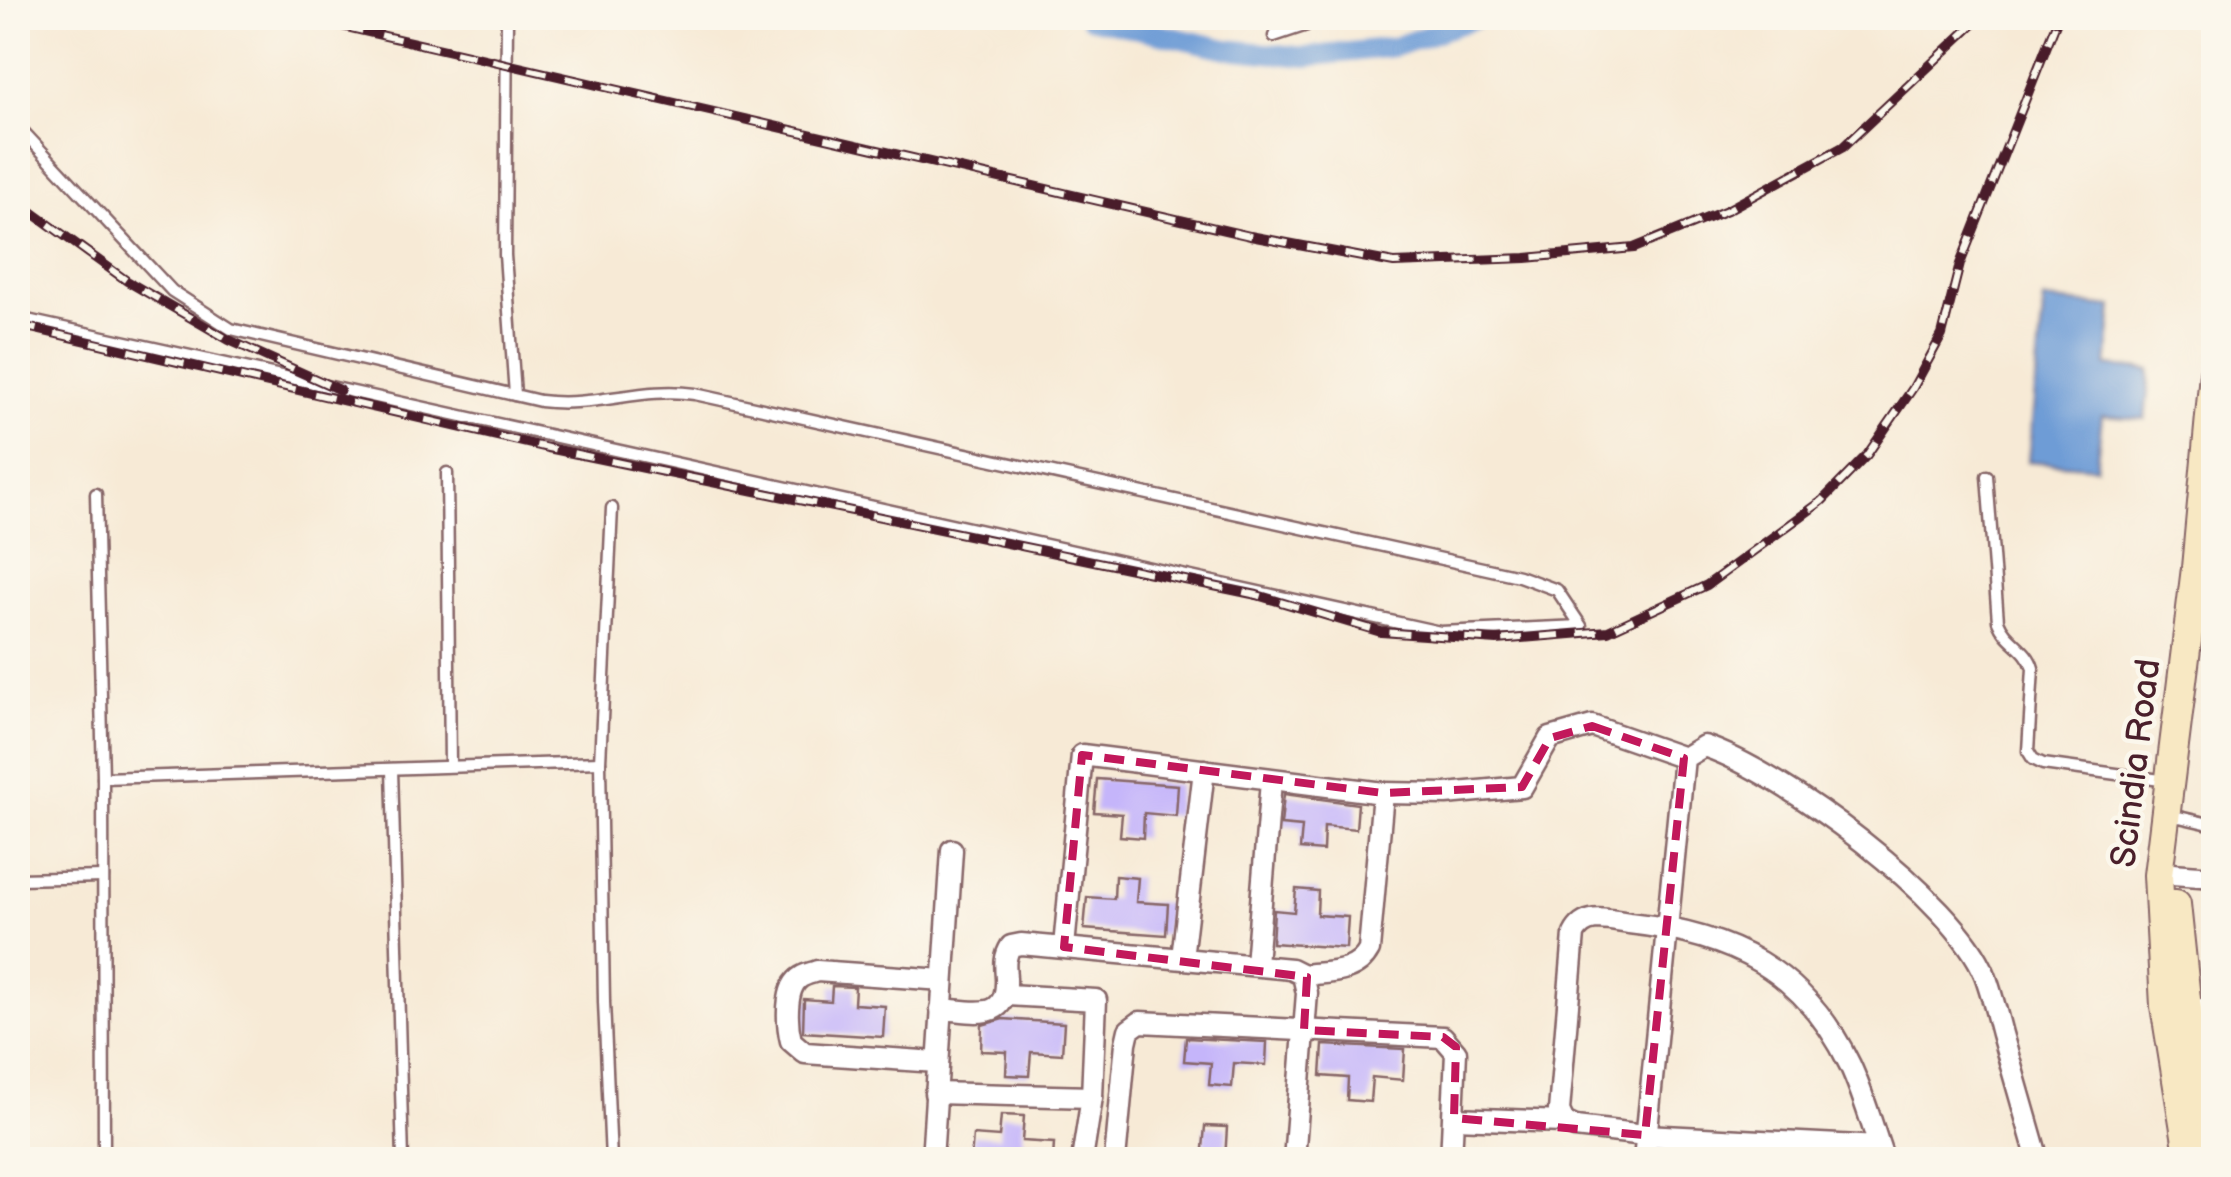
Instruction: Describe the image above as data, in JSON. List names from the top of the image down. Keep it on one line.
{"streets":{"main road":["Scindia Road"]}}
